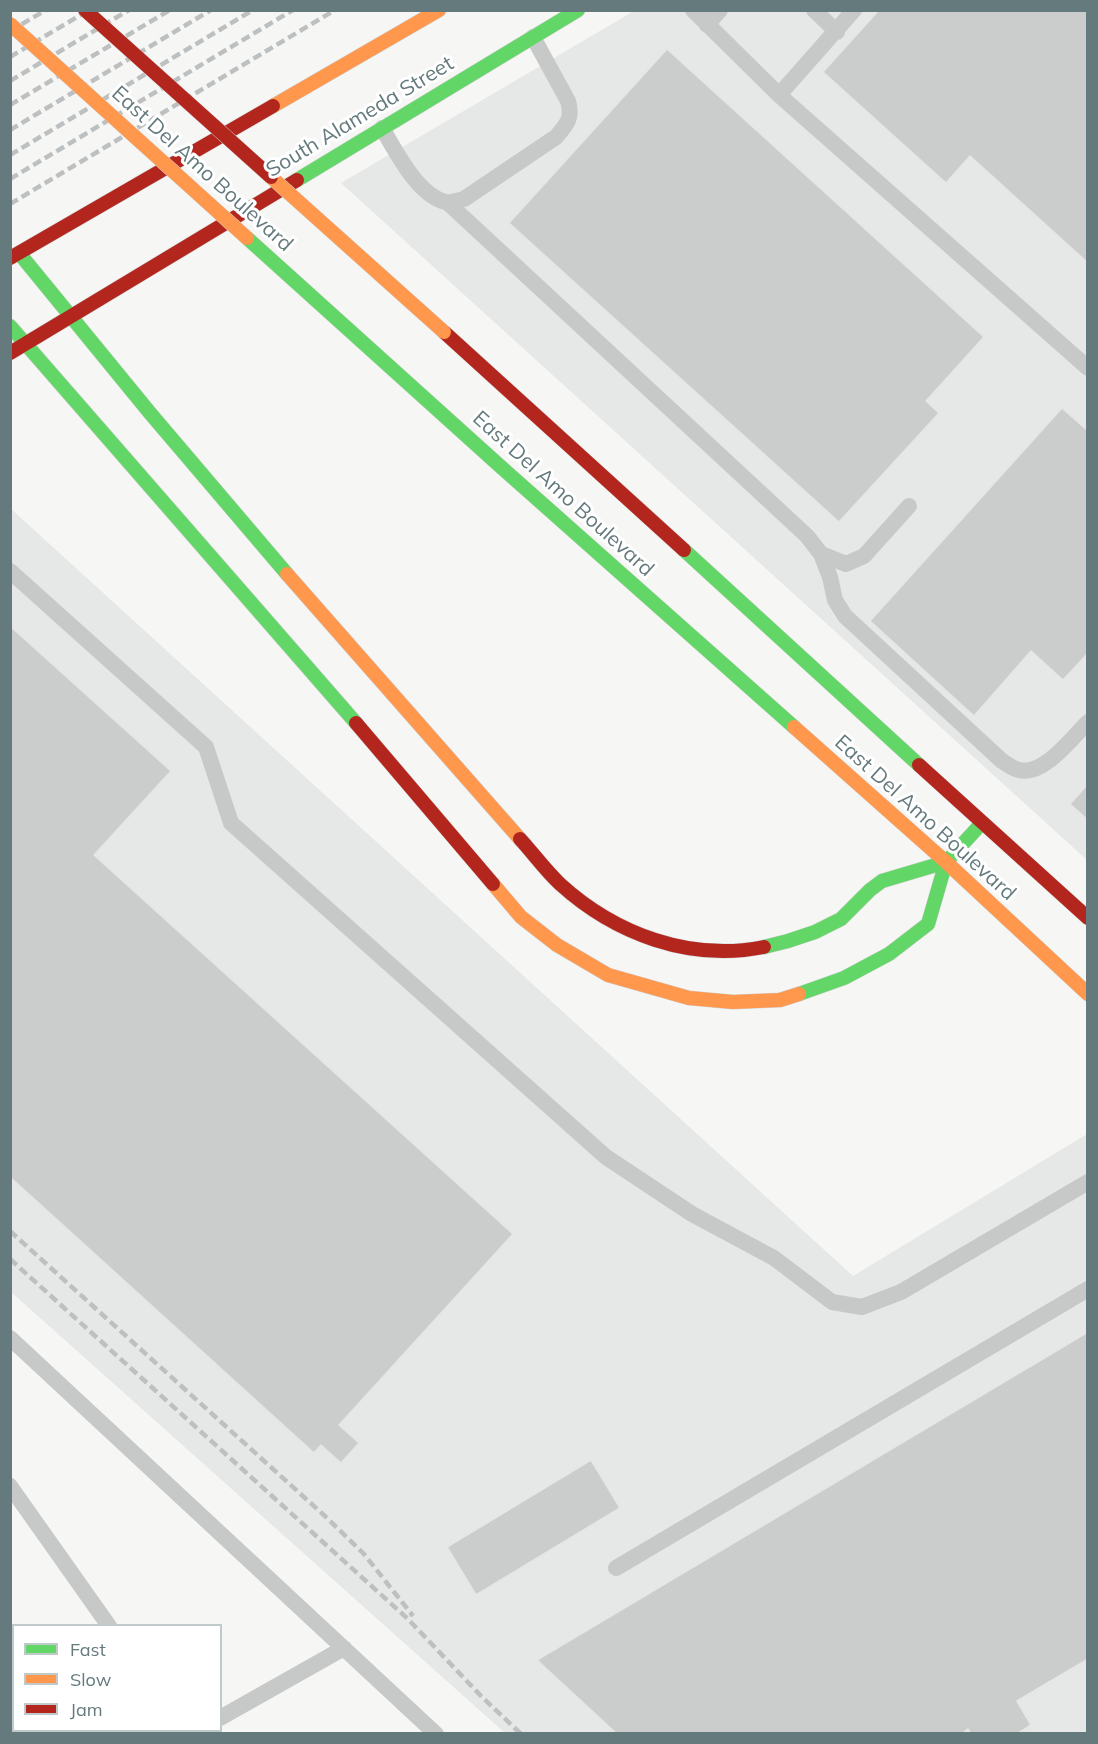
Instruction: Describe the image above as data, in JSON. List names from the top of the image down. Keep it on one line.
{"streets":{"main road":["South Alameda Street","East Del Amo Boulevard"]},"legend":["Fast","Slow","Jam"]}
